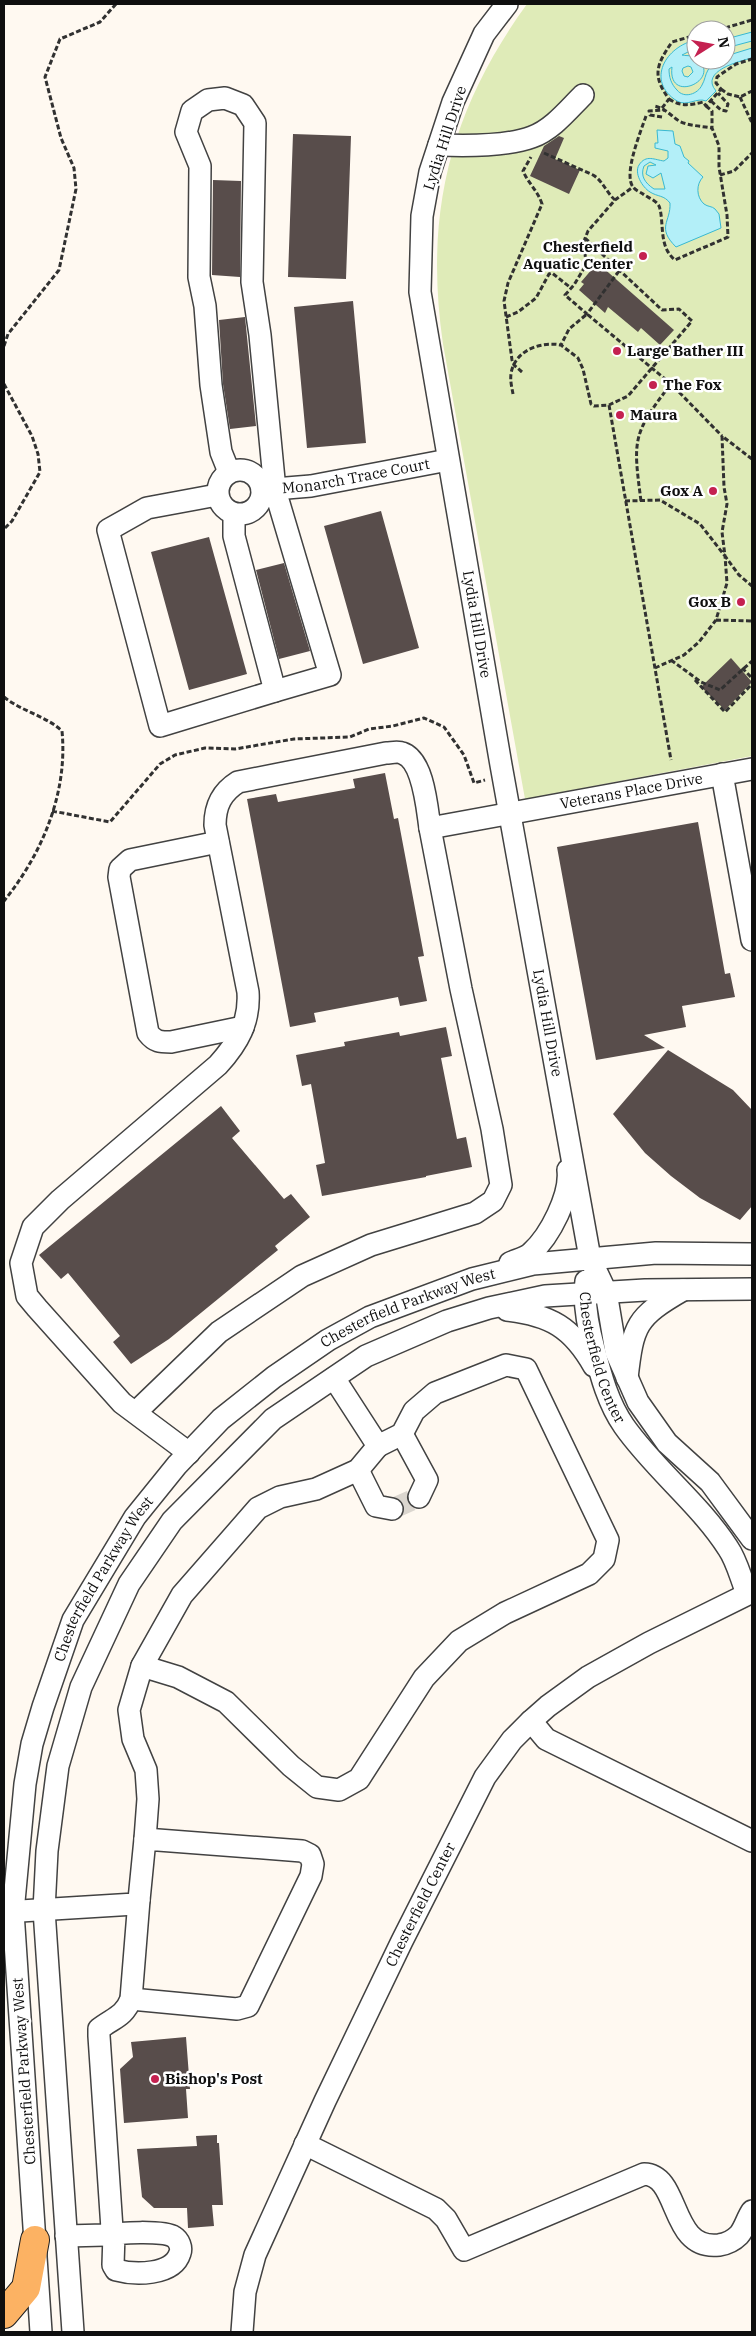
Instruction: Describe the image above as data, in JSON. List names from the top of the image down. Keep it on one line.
{"streets":{"street":["Lydia Hill Drive","Monarch Trace Court","Veterans Place Drive","Chesterfield Parkway West","Chesterfield Center"]},"crossings":[["Lydia Hill Drive","Monarch Trace Court"],["Lydia Hill Drive","Veterans Place Drive"],["Lydia Hill Drive","Chesterfield Parkway West"],["Lydia Hill Drive","Chesterfield Center"],["Chesterfield Parkway West","Chesterfield Center"]],"places":["Chesterfield Aquatic Center","Large Bather III","The Fox","Maura","Gox A","Gox B","Bishop's Post"],"north":"right"}
